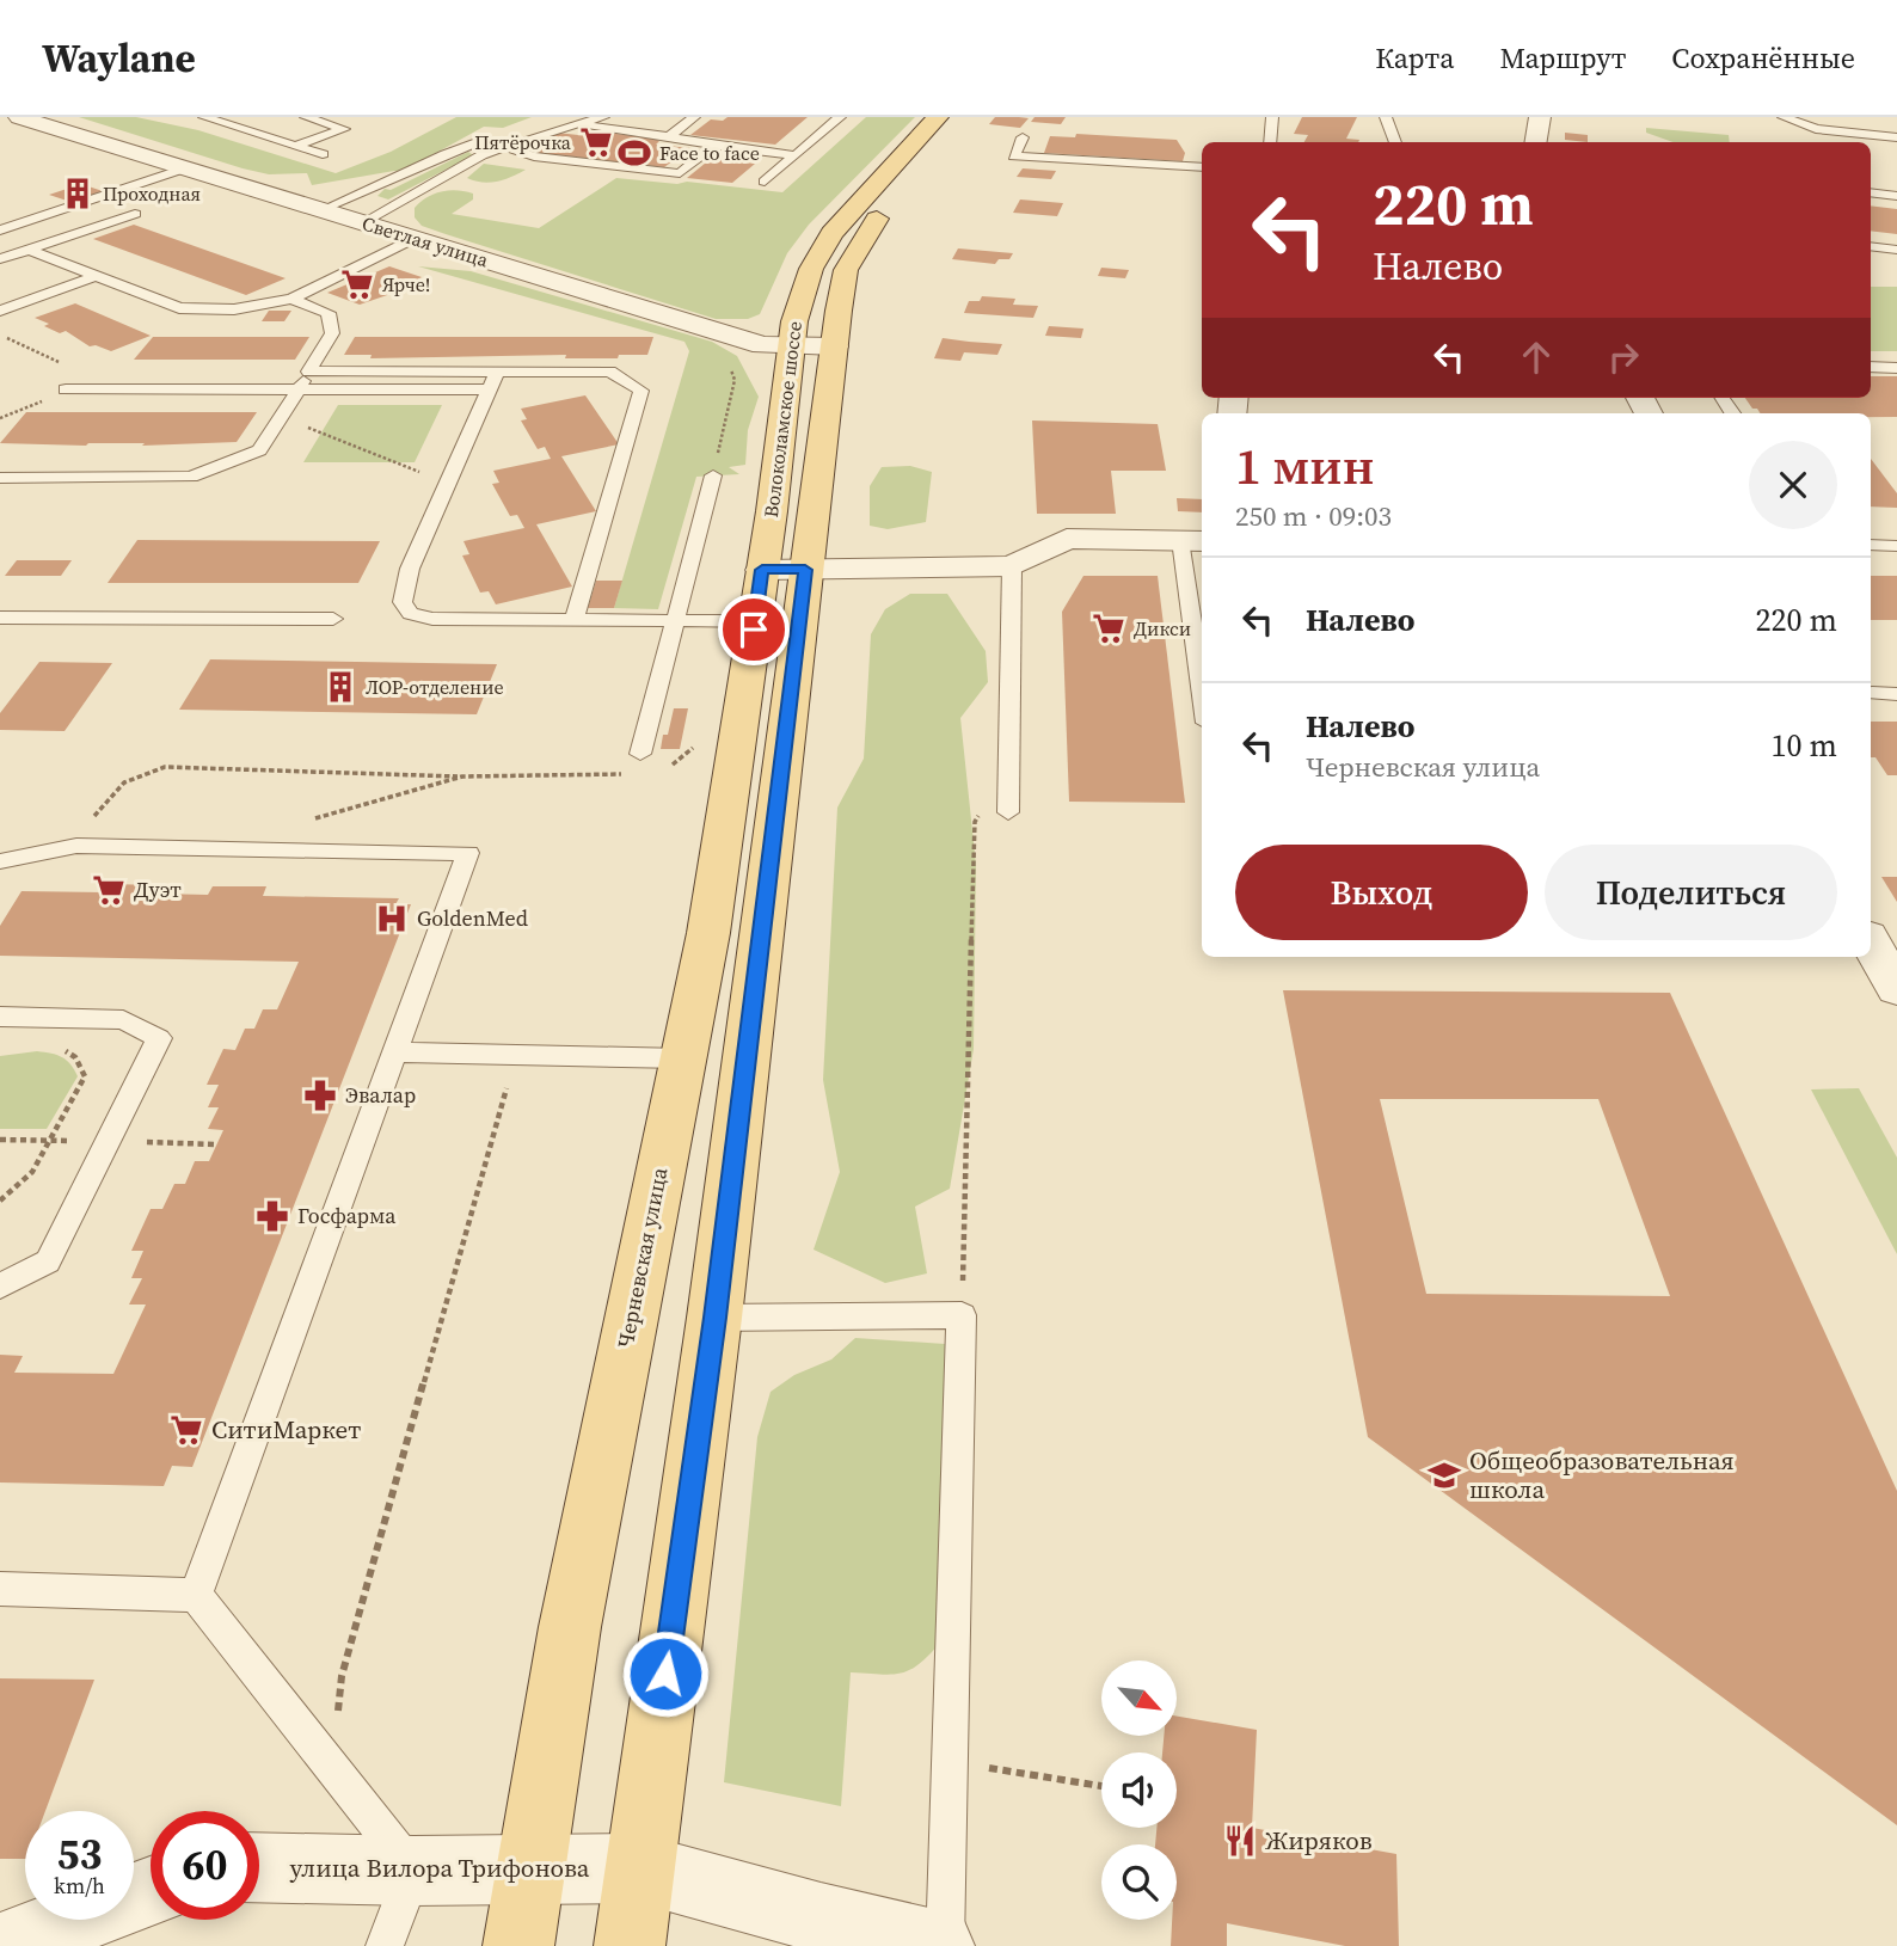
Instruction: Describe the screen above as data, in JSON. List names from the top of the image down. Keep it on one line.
{"streets":{"main road":["Волоколамское шоссе","Черневская улица"],"street":["Светлая улица","улица Вилора Трифонова"]},"crossings":[["Светлая улица","Волоколамское шоссе"],["Волоколамское шоссе","Черневская улица"],["Черневская улица","улица Вилора Трифонова"]],"places":{"supermarket":["Пятёрочка","Ярче!","Дикси","Дуэт","СитиМаркет"],"sports":["Face to face"],"building":["Проходная","ЛОР-отделение"],"hospital":["GoldenMed"],"pharmacy":["Эвалар","Госфарма"],"school or university":["Общеобразовательная школа"],"restaurant":["Жиряков"]},"north":"bottom right","page":{"header":"Waylane","nav":["Карта","Маршрут","Сохранённые"],"turn":["220 m","Налево"],"heading":["1 мин","250 m · 09:03"],"list":[{"name":"Налево","value":"220 m"},{"name":"Налево","note":"Черневская улица","value":"10 m"}],"buttons":["Выход","Поделиться"],"speed":"53 km/h","limit":"60"}}
